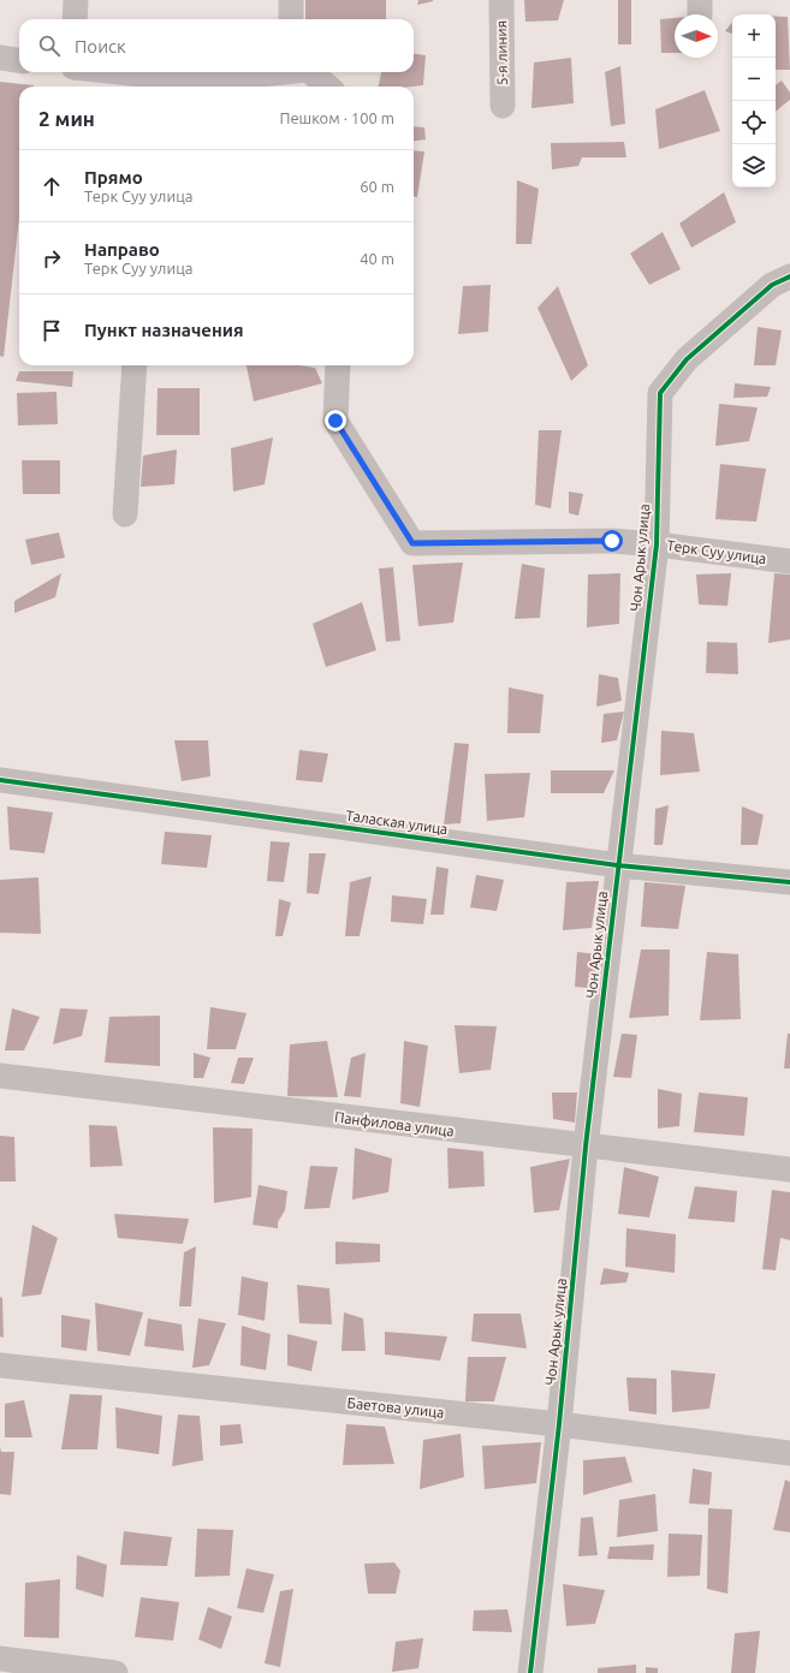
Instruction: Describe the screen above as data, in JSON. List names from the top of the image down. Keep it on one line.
{"streets":{"street":["5-я линия","Терк Суу улица","Чон Арык улица","Талаская улица","Панфилова улица","Баетова улица"]},"crossings":[["Терк Суу улица","Чон Арык улица"],["Чон Арык улица","Талаская улица"],["Чон Арык улица","Панфилова улица"],["Чон Арык улица","Баетова улица"]],"north":"right","page":{"map_buttons":["+","−"],"search":"Поиск","heading":["2 мин","Пешком · 100 m"],"list":[["Прямо","Терк Суу улица","60 m"],["Направо","Терк Суу улица","40 m"],"Пункт назначения"]}}
